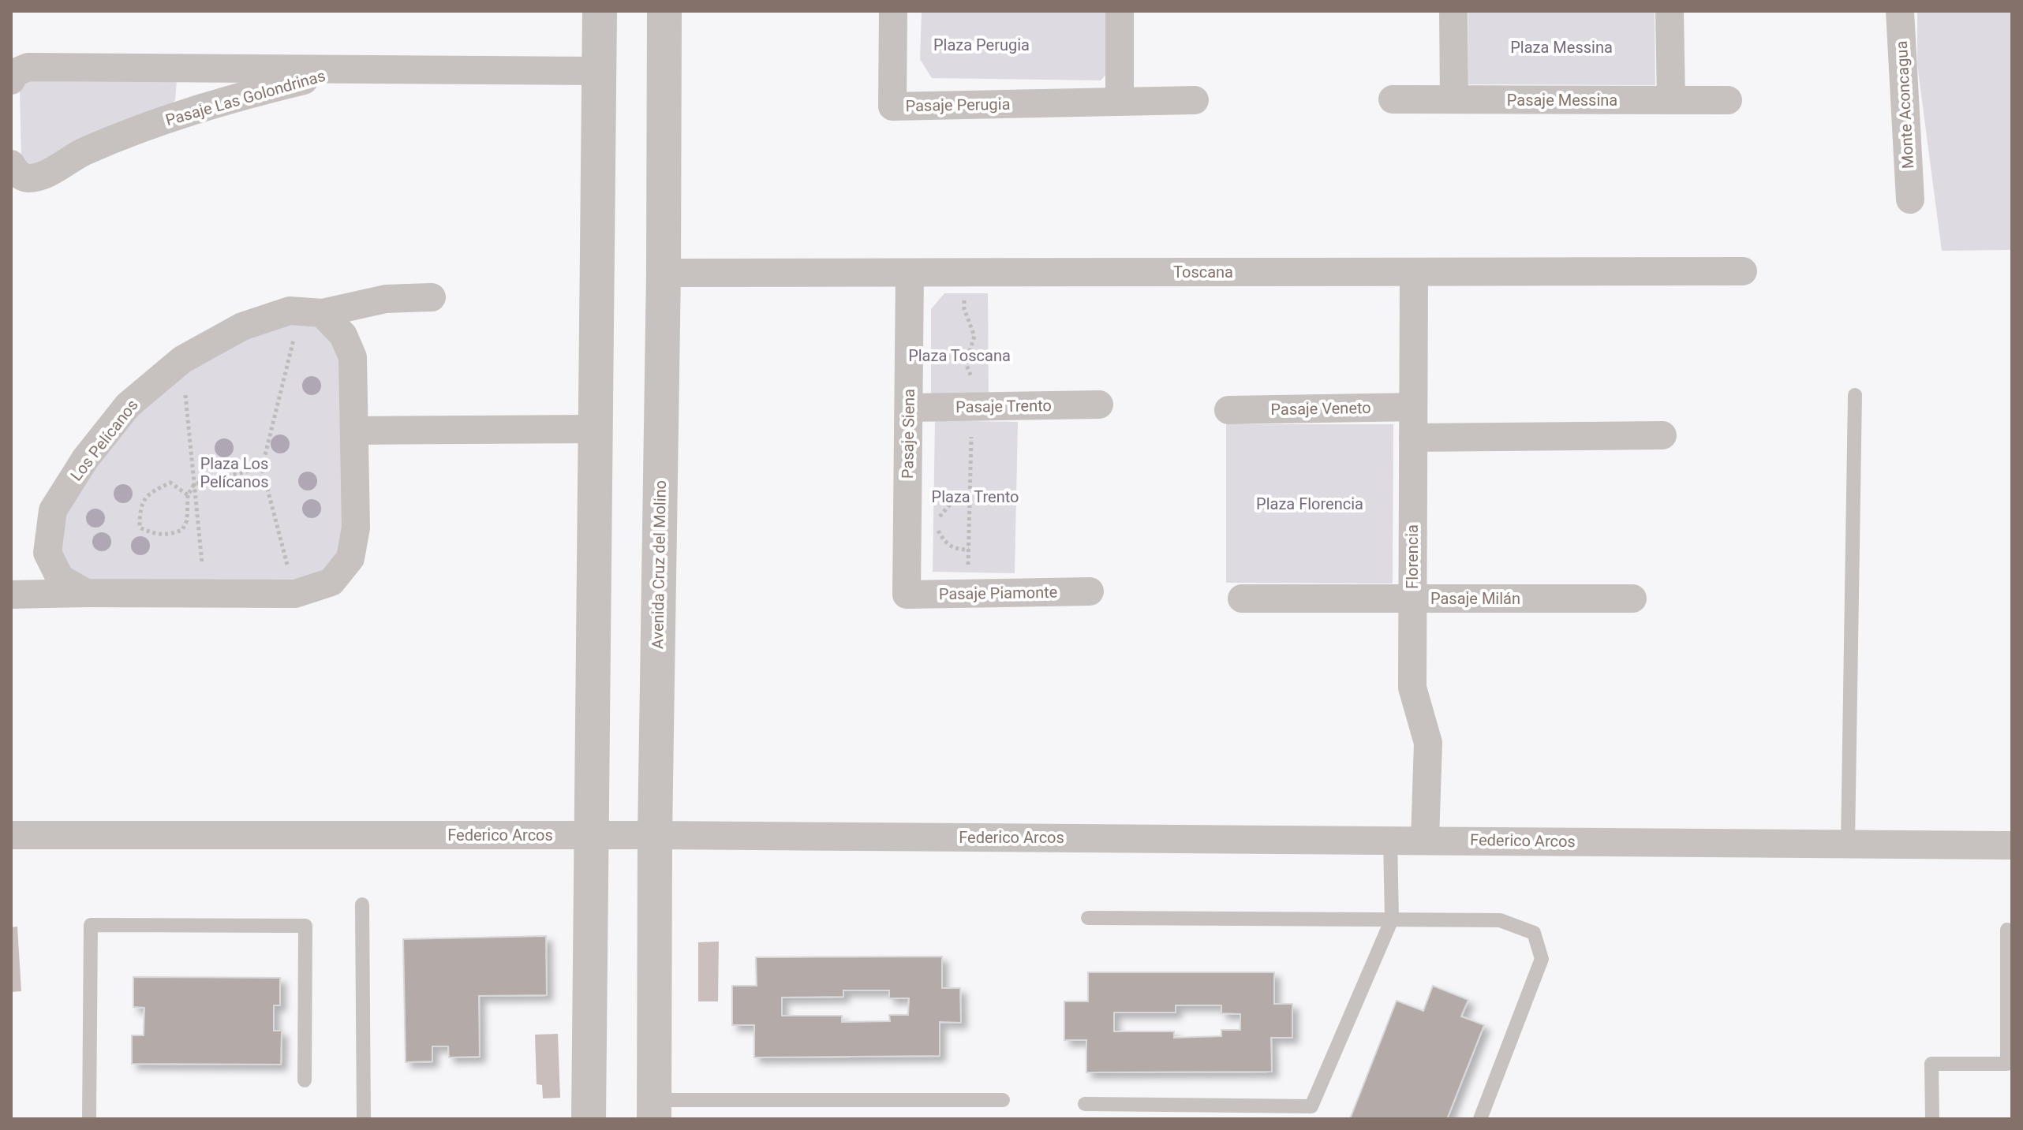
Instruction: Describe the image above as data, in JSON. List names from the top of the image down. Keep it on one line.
{"streets":{"street":["Pasaje Las Golondrinas","Pasaje Messina","Pasaje Perugia","Monte Aconcagua","Toscana","Pasaje Trento","Pasaje Veneto","Pasaje Siena","Los Pelícanos","Florencia","Avenida Cruz del Molino","Pasaje Piamonte","Pasaje Milán","Federico Arcos"]},"crossings":[["Toscana","Pasaje Siena"],["Toscana","Florencia"],["Toscana","Avenida Cruz del Molino"],["Pasaje Trento","Pasaje Siena"],["Pasaje Veneto","Florencia"],["Pasaje Siena","Pasaje Piamonte"],["Florencia","Pasaje Milán"],["Florencia","Federico Arcos"],["Avenida Cruz del Molino","Federico Arcos"]],"parks":["Plaza Perugia","Plaza Messina","Plaza Toscana","Plaza Los Pelícanos","Plaza Trento","Plaza Florencia"]}
